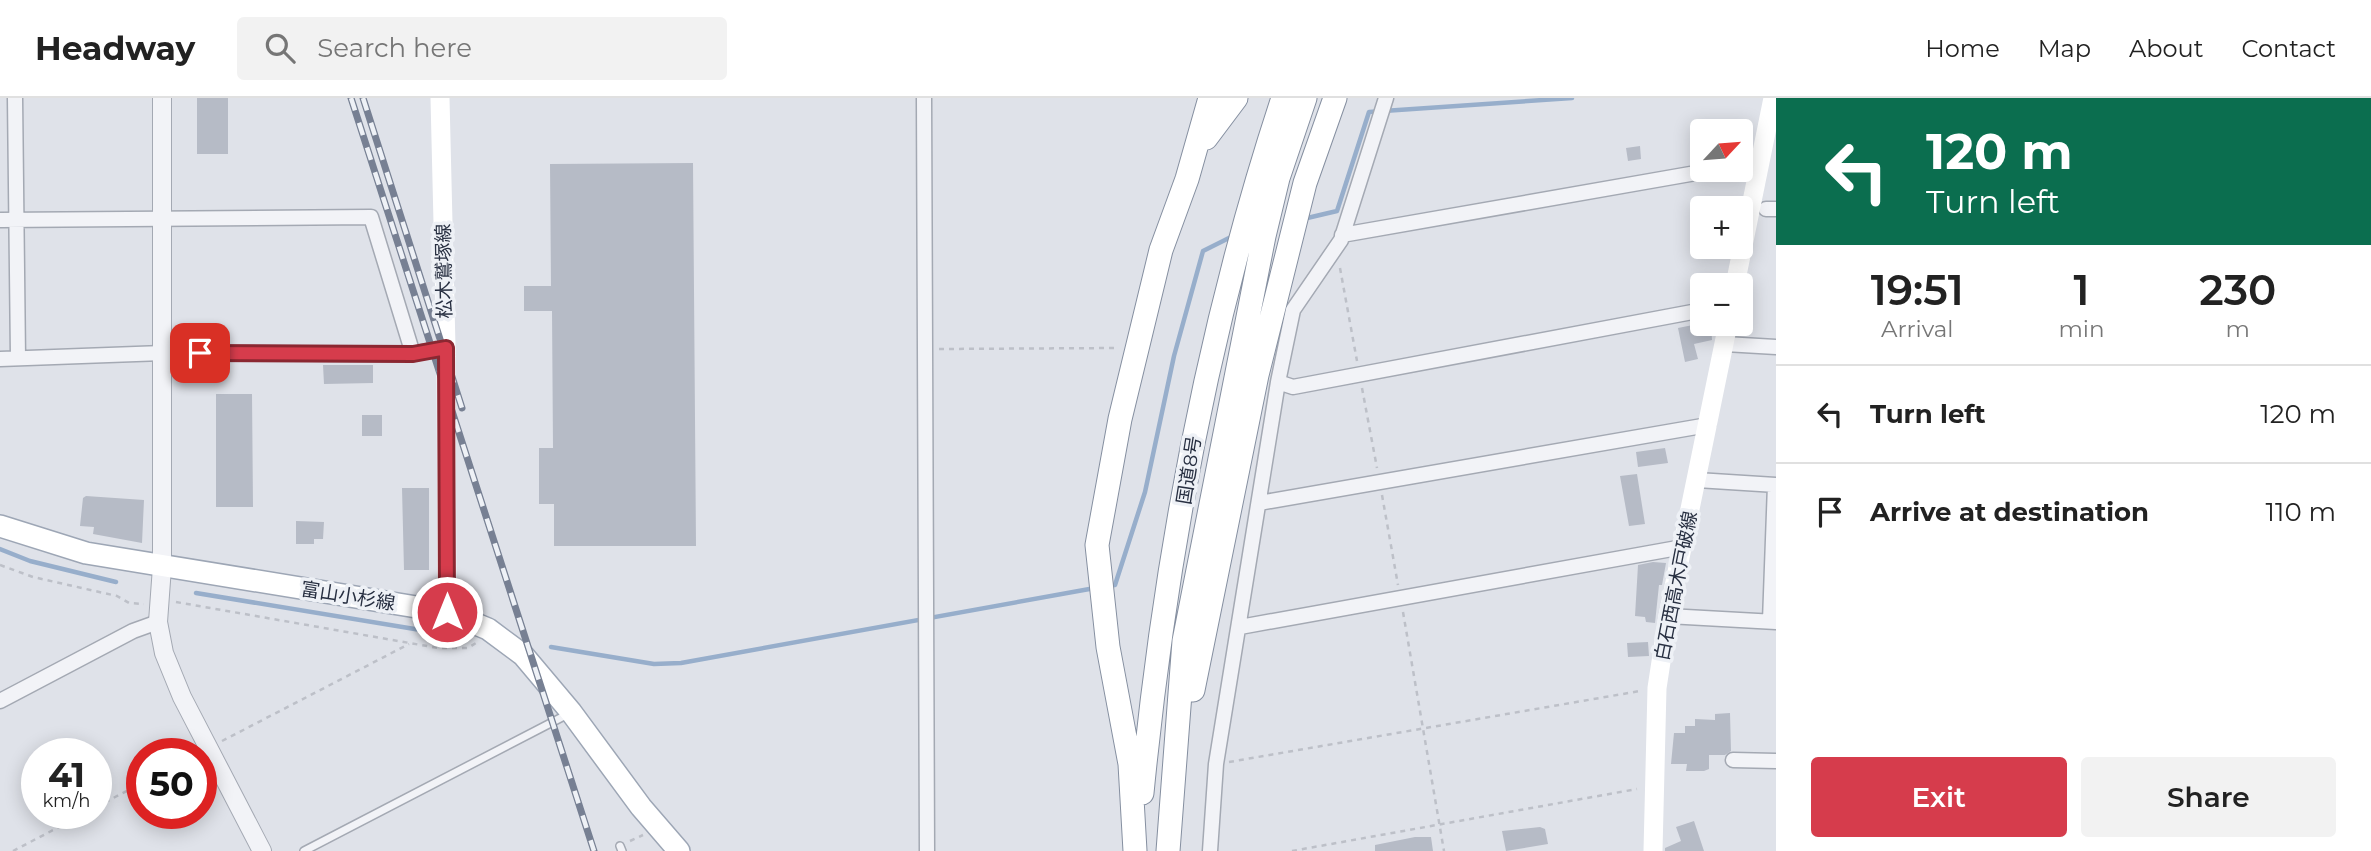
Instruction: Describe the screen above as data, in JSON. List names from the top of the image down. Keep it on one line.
{"streets":{"highway":["国道8号"],"main road":["松木鷲塚線","白石西高木戸破線","富山小杉線"]},"crossings":[["松木鷲塚線","富山小杉線"]],"north":"top right","page":{"header":"Headway","search":"Search here","nav":["Home","Map","About","Contact"],"turn":["120 m","Turn left"],"map_buttons":["+","−"],"eta":["19:51","Arrival","1","min","230","m"],"list":[{"name":"Turn left","value":"120 m"},{"name":"Arrive at destination","value":"110 m"}],"speed":"41 km/h","limit":"50","buttons":["Exit","Share"]}}
